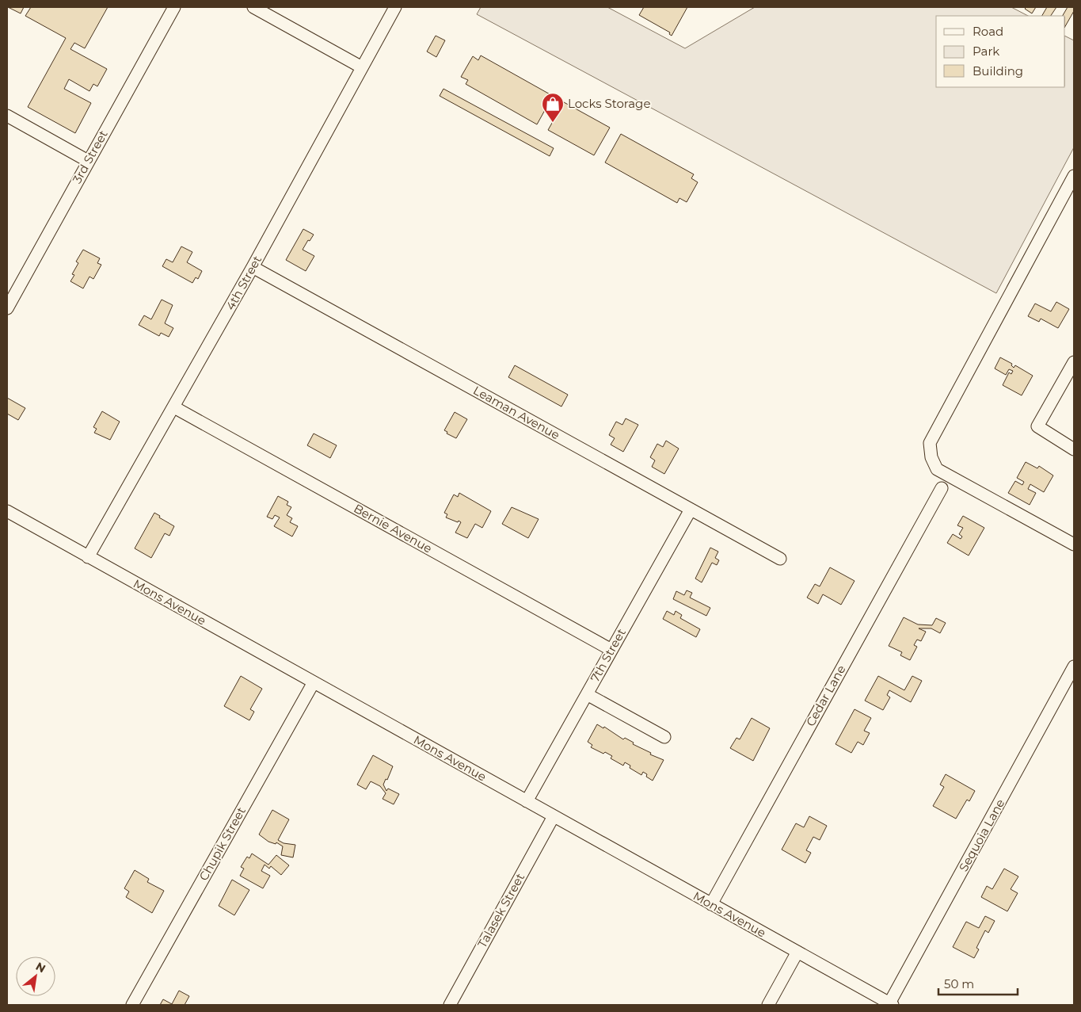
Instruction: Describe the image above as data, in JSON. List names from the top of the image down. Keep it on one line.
{"streets":{"street":["3rd Street","4th Street","Leaman Avenue","Bernie Avenue","Mons Avenue","7th Street","Cedar Lane","Sequoia Lane","Chupik Street","Talasek Street"]},"crossings":[["4th Street","Leaman Avenue"],["4th Street","Bernie Avenue"],["4th Street","Mons Avenue"],["Leaman Avenue","7th Street"],["Bernie Avenue","7th Street"],["Mons Avenue","7th Street"],["Mons Avenue","Cedar Lane"],["Mons Avenue","Sequoia Lane"],["Mons Avenue","Chupik Street"],["Mons Avenue","Talasek Street"]],"places":{"shop":["Locks Storage"]},"legend":["Road","Park","Building"],"scale_bar":"50 m","north":"top right"}
